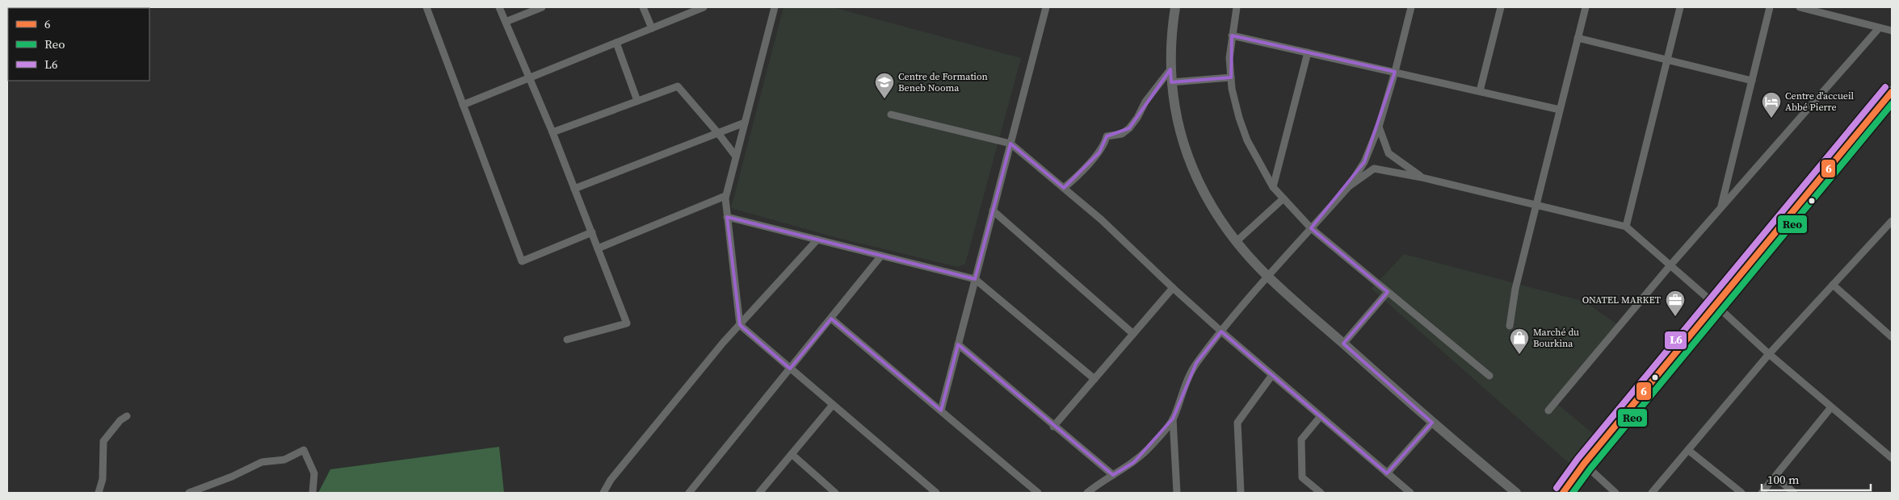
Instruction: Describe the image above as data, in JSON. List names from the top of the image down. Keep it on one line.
{"places":{"school or university":["Centre de Formation Beneb Nooma"],"hotel":["Centre d'accueil Abbé Pierre"],"office":["ONATEL MARKET"],"shop":["Marché du Bourkina"]},"lines":["transit line L6","transit line 6","transit line Reo"],"legend":["6","Reo","L6"],"scale_bar":"100 m"}
